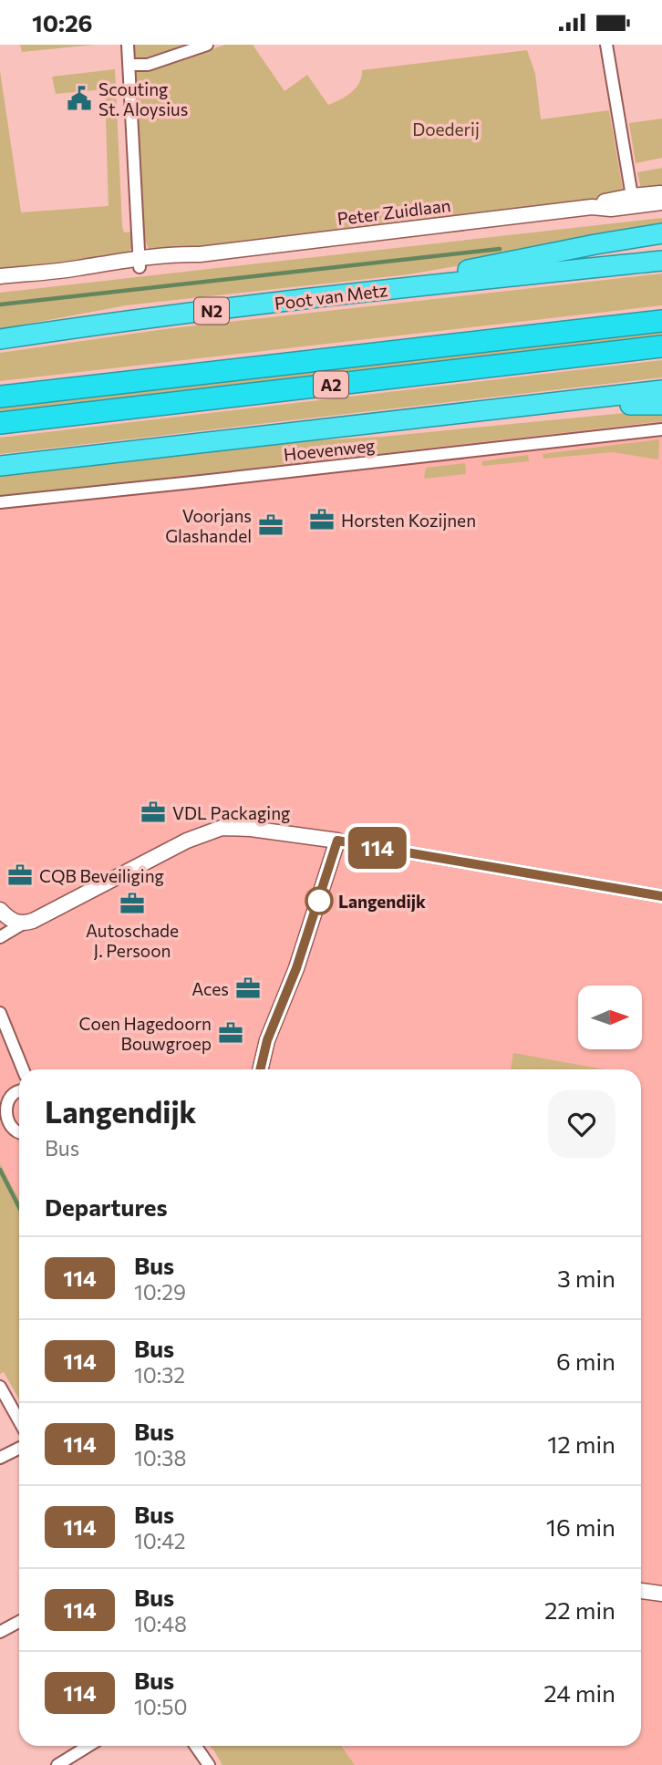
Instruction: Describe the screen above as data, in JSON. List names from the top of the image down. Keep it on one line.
{"streets":{"highway":["Poot van Metz","N2","A2"],"street":["Peter Zuidlaan","Hoevenweg"]},"crossings":[["Poot van Metz","N2"]],"parks":["Doederij"],"places":{"public building":["Scouting St. Aloysius"],"office":["Horsten Kozijnen","Voorjans Glashandel","VDL Packaging","CQB Beveiliging","Autoschade J. Persoon","Aces","Coen Hagedoorn Bouwgroep"],"other":["Langendijk"]},"lines":["bus line 114"],"north":"right","page":{"status":"10:26","on_map":"114","heading":[["Langendijk","Bus"],"Departures"],"list":[{"mark":"114","name":"Bus","note":"10:29","value":"3 min"},{"mark":"114","name":"Bus","note":"10:32","value":"6 min"},{"mark":"114","name":"Bus","note":"10:38","value":"12 min"},{"mark":"114","name":"Bus","note":"10:42","value":"16 min"},{"mark":"114","name":"Bus","note":"10:48","value":"22 min"},{"mark":"114","name":"Bus","note":"10:50","value":"24 min"}]}}
